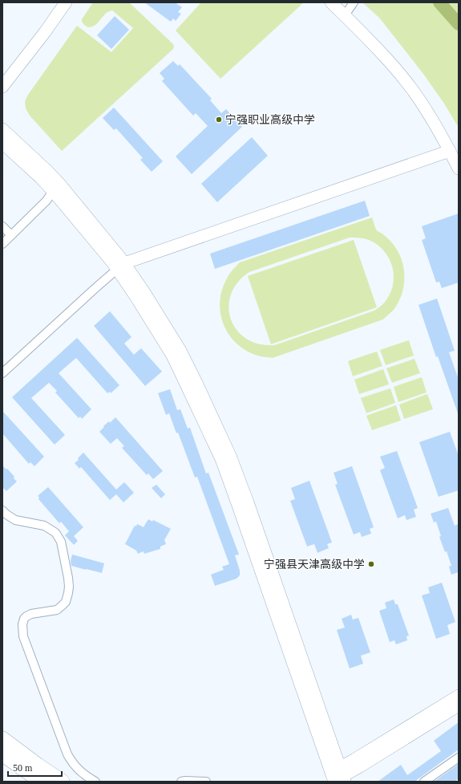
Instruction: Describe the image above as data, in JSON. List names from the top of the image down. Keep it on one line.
{"places":["宁强职业高级中学","宁强县天津高级中学"],"scale_bar":"50 m"}
